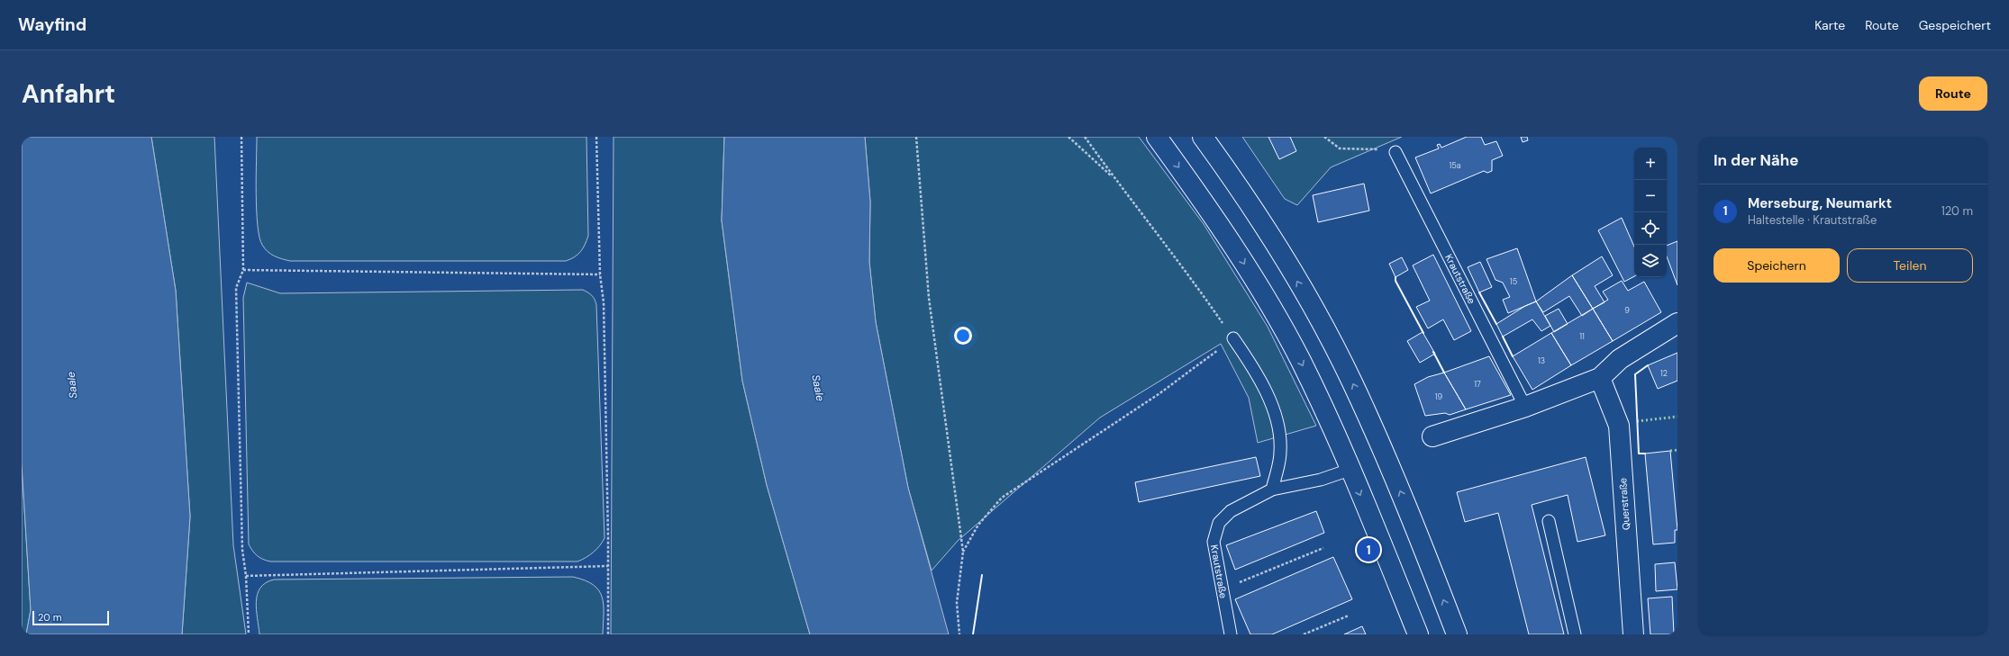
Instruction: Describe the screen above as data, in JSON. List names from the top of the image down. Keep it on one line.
{"streets":{"main road":["Querstraße"],"lane":["Krautstraße"]},"water":["Saale"],"house_numbers":["15a","15","9","11","13","12","17","19"],"scale_bar":"20 m","page":{"header":"Wayfind","nav":["Karte","Route","Gespeichert"],"buttons":["Route",["Speichern","Teilen"]],"title":"Anfahrt","heading":"In der Nähe","map_buttons":["+","−"],"list":[{"mark":"1","name":"Merseburg, Neumarkt","note":"Haltestelle · Krautstraße","value":"120 m"}],"pins":"1","scale":"20 m"}}
